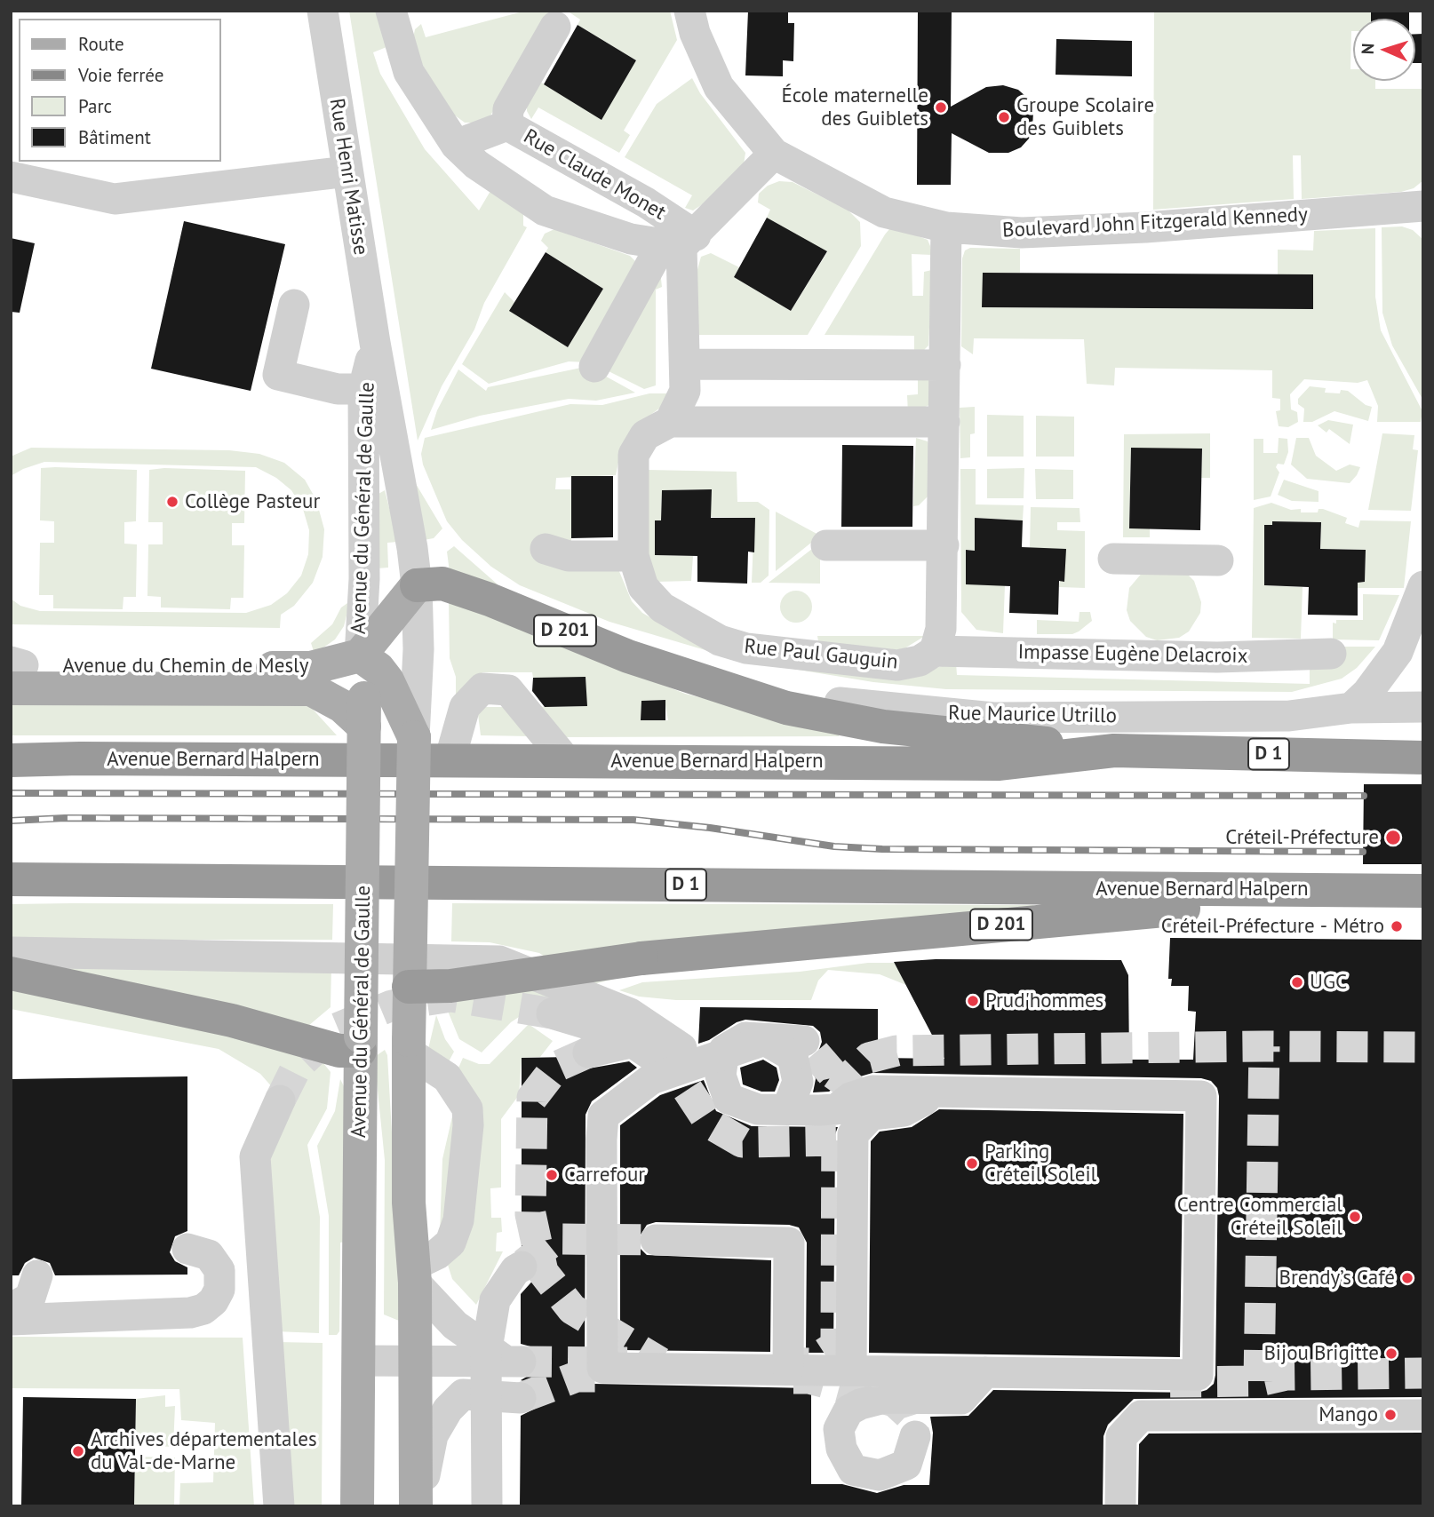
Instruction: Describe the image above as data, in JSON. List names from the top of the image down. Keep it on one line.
{"streets":{"highway":["D 201","D 1","Avenue Bernard Halpern"],"main road":["Avenue du Général de Gaulle","Avenue du Chemin de Mesly"],"street":["Rue Claude Monet","Rue Henri Matisse","Boulevard John Fitzgerald Kennedy","Rue Paul Gauguin","Impasse Eugène Delacroix","Rue Maurice Utrillo"]},"crossings":[["Rue Henri Matisse","Avenue du Général de Gaulle"],["Avenue du Général de Gaulle","D 201"],["Avenue du Général de Gaulle","Avenue du Chemin de Mesly"],["D 201","Rue Maurice Utrillo"],["D 201","Avenue Bernard Halpern"],["Rue Paul Gauguin","Impasse Eugène Delacroix"]],"places":["École maternelle des Guiblets","Groupe Scolaire des Guiblets","Collège Pasteur","Créteil-Préfecture","Créteil-Préfecture - Métro","UGC","Prud'hommes","Parking Créteil Soleil","Carrefour","Centre Commercial Créteil Soleil","Brendy’s Café","Bijou Brigitte","Mango","Archives départementales du Val-de-Marne"],"legend":["Route","Voie ferrée","Parc","Bâtiment"],"north":"left"}
